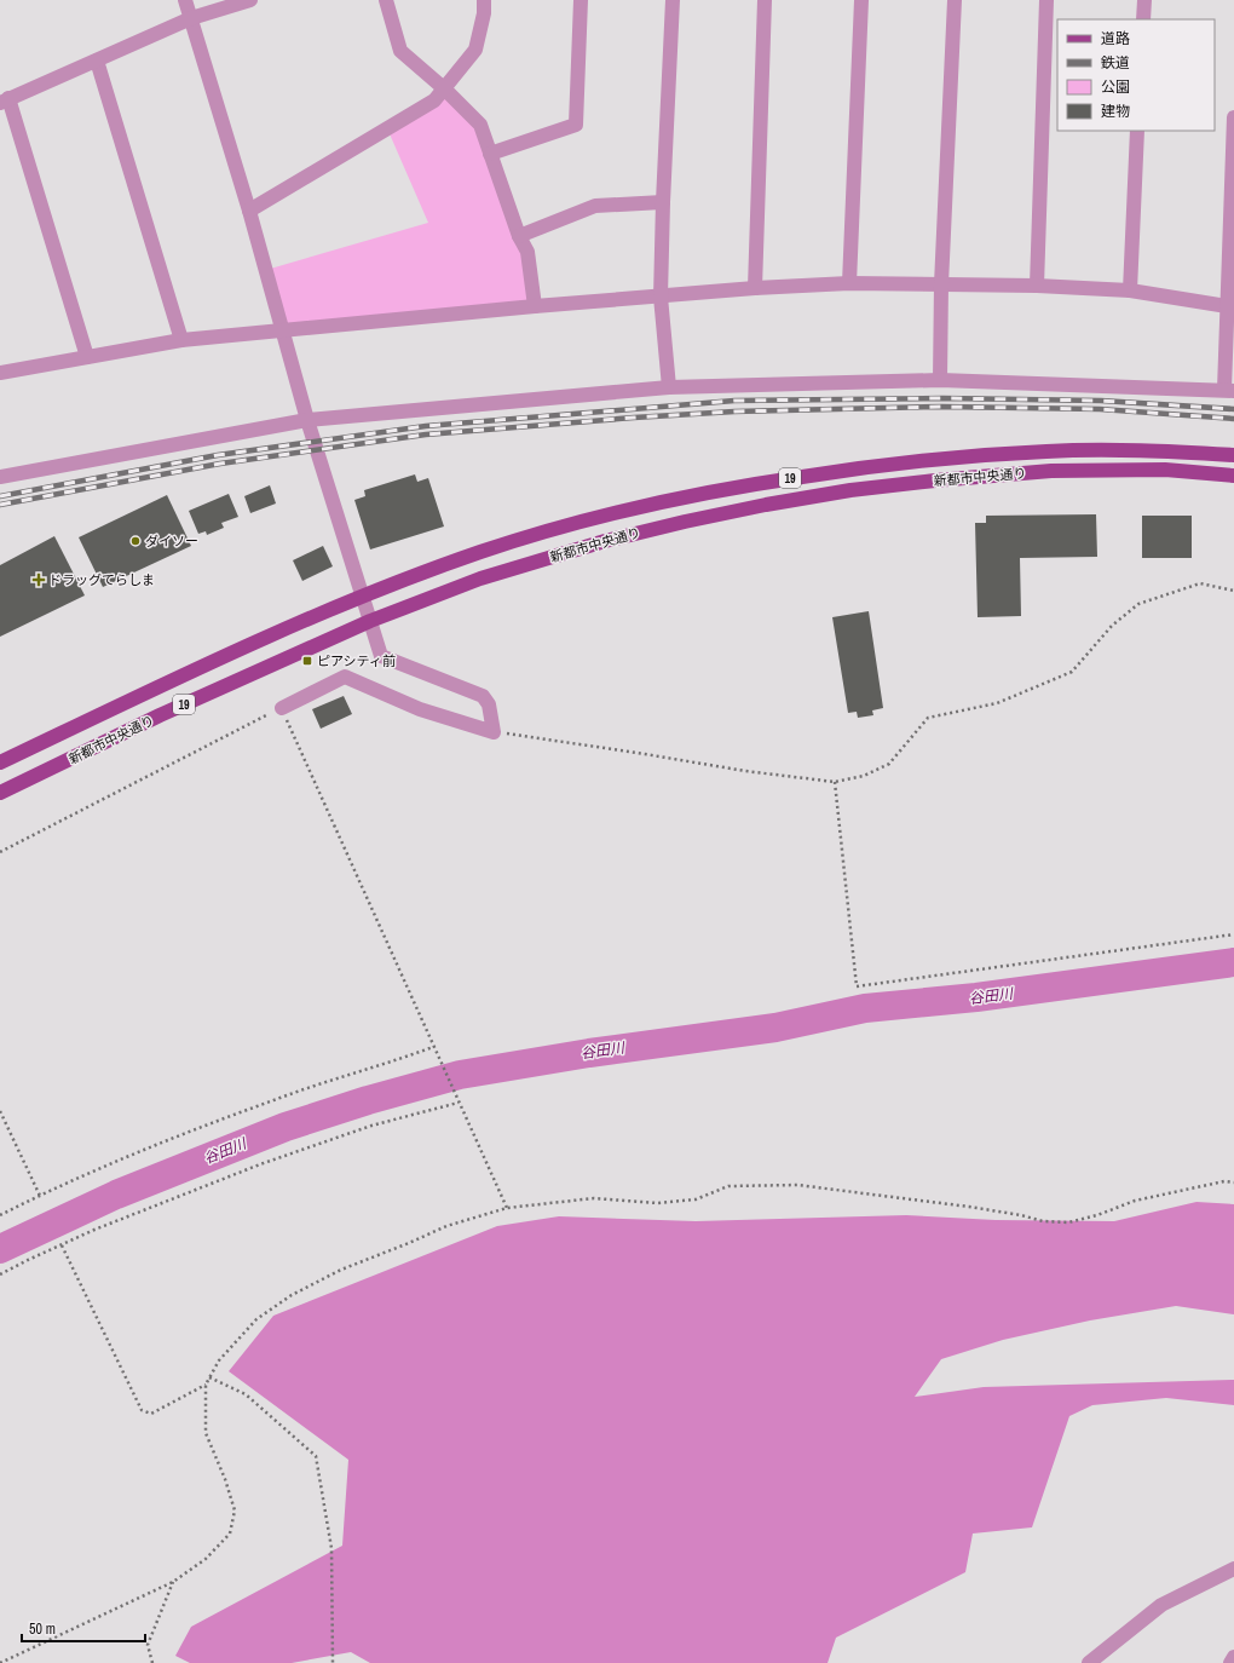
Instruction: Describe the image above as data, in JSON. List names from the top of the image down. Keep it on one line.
{"streets":{"main road":["新都市中央通り","19"]},"water":["谷田川"],"places":{"other":["ダイソー"],"health":["ドラッグてらしま"],"transit":["ピアシティ前"]},"legend":["道路","鉄道","公園","建物"],"scale_bar":"50 m"}
